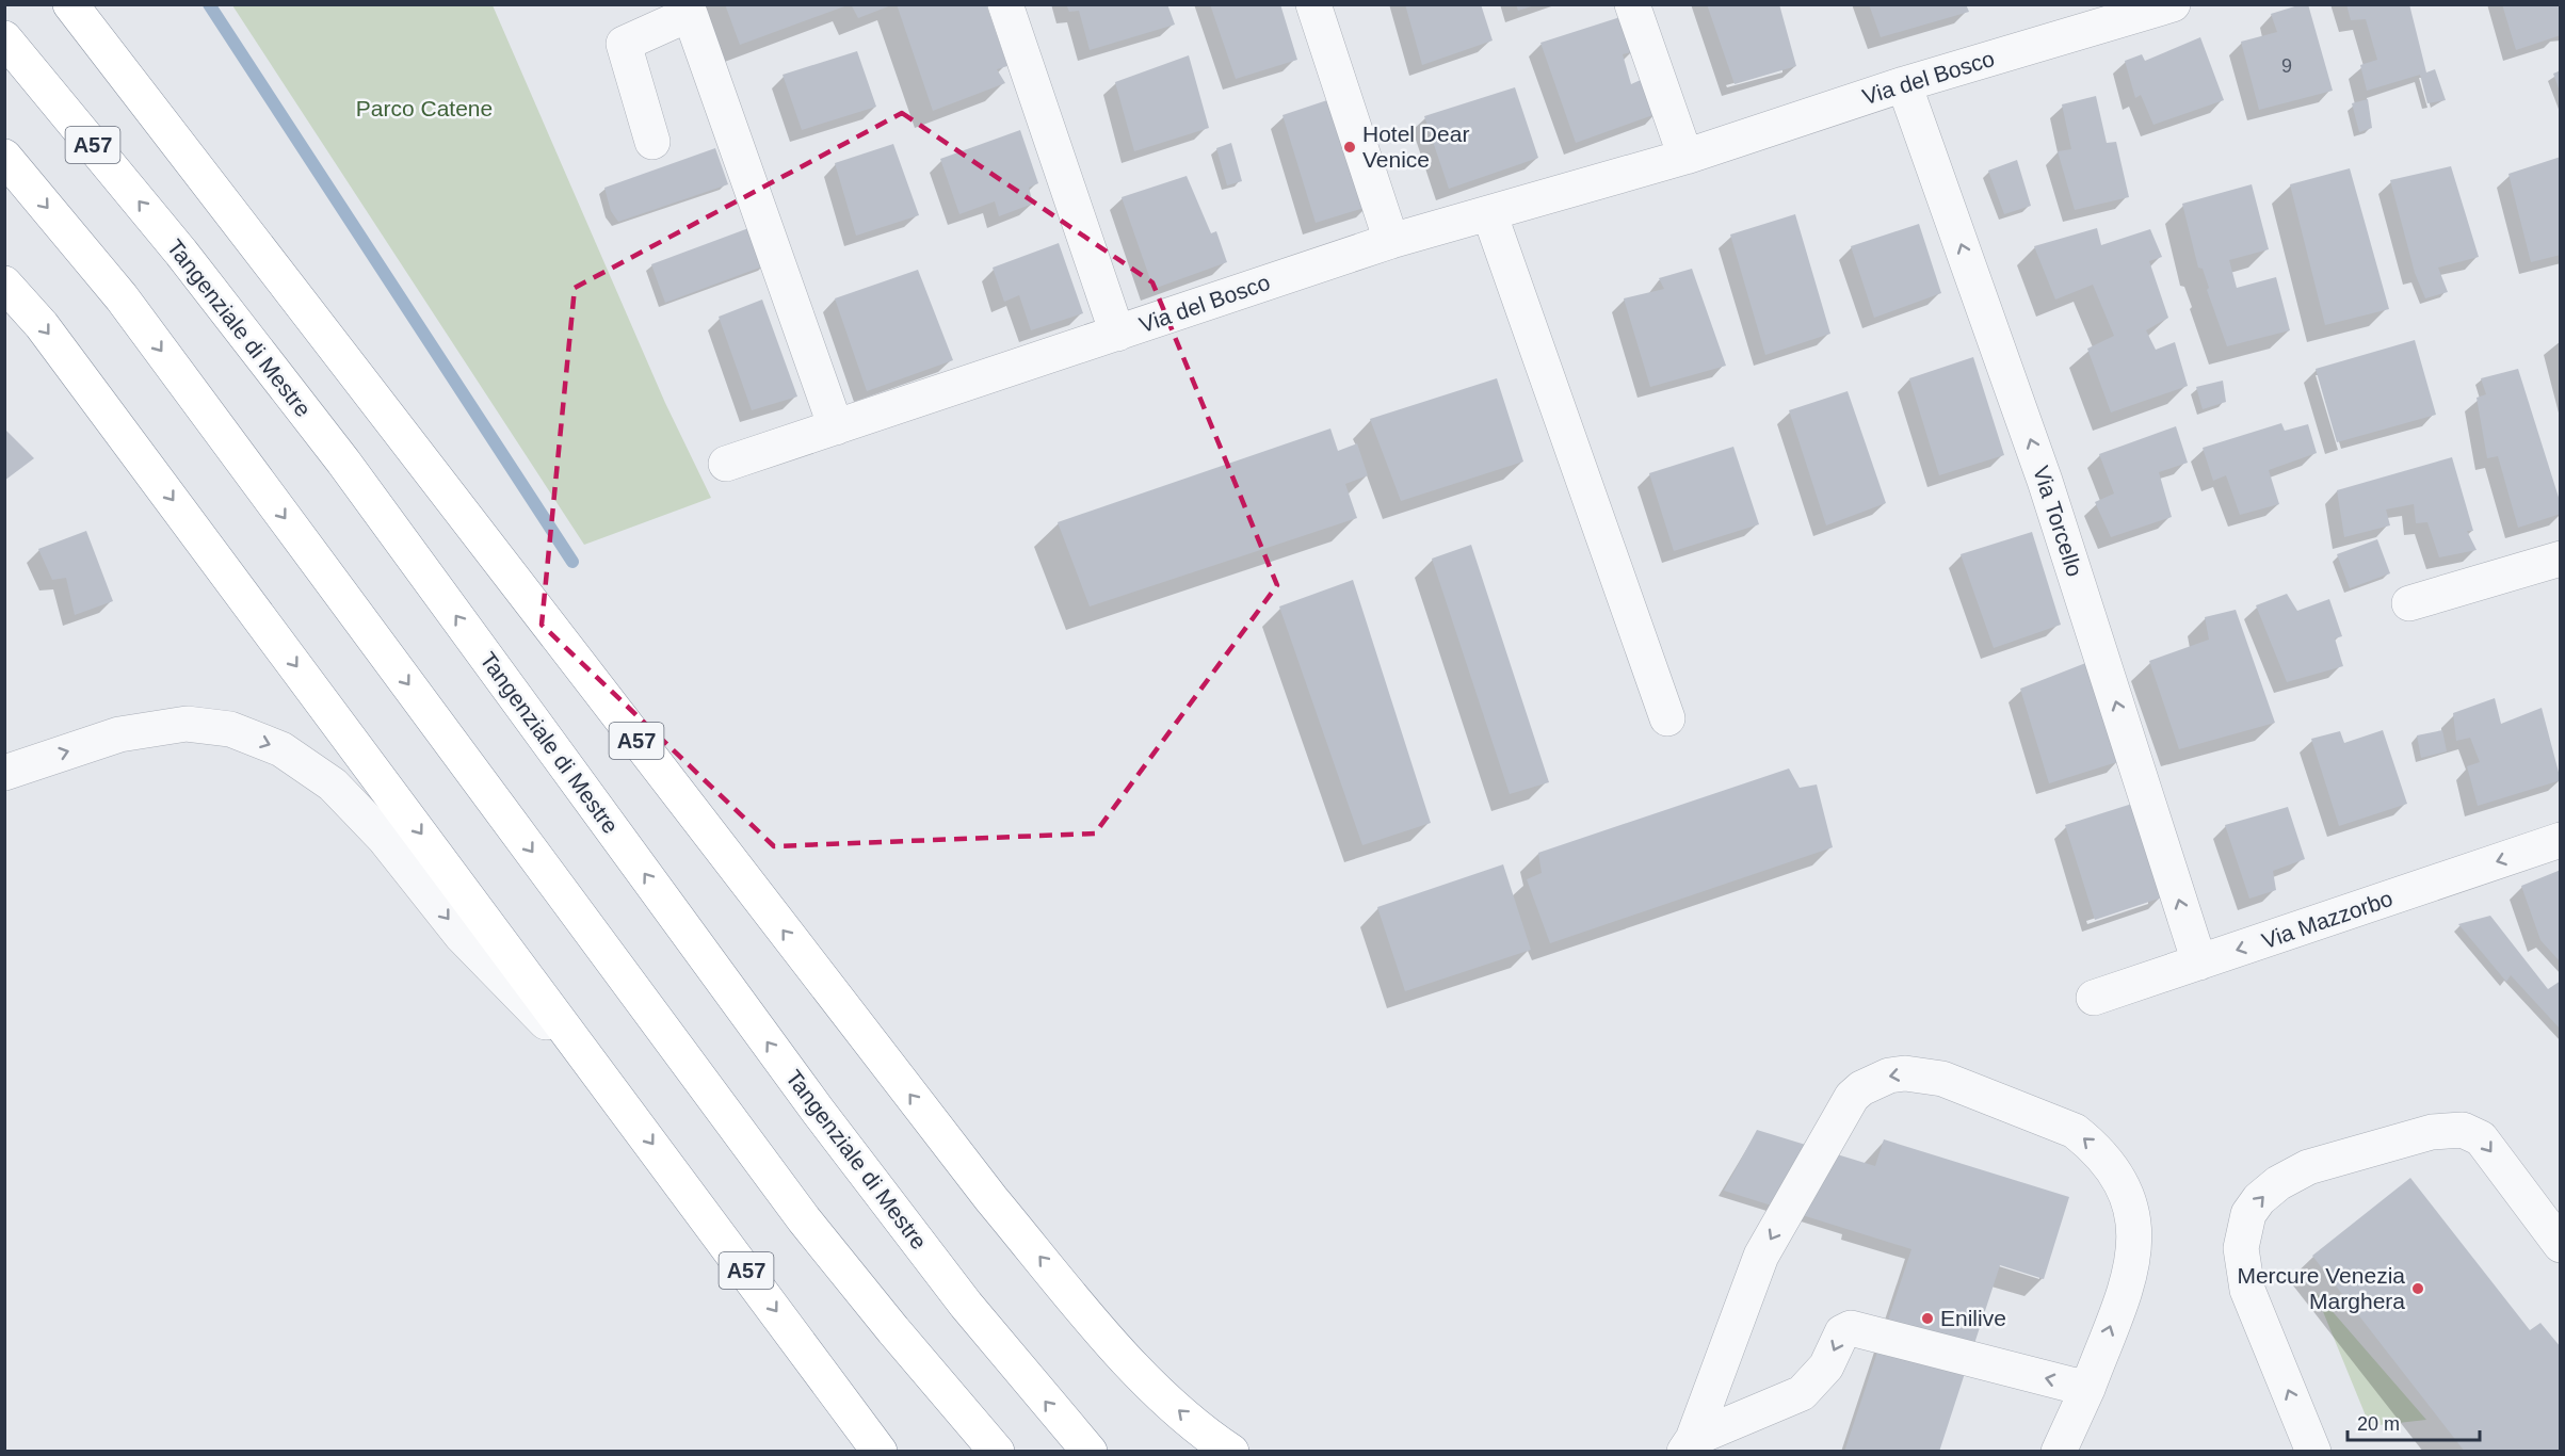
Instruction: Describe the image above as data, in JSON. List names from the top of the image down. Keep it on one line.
{"streets":{"highway":["A57","Tangenziale di Mestre"],"street":["Via del Bosco","Via Torcello","Via Mazzorbo"]},"crossings":[["Via del Bosco","Via Torcello"],["Via Torcello","Via Mazzorbo"]],"one_way":["Via Torcello","Via Mazzorbo"],"parks":["Parco Catene"],"places":["Hotel Dear Venice","Mercure Venezia Marghera","Enilive"],"house_numbers":["9"],"scale_bar":"20 m"}
